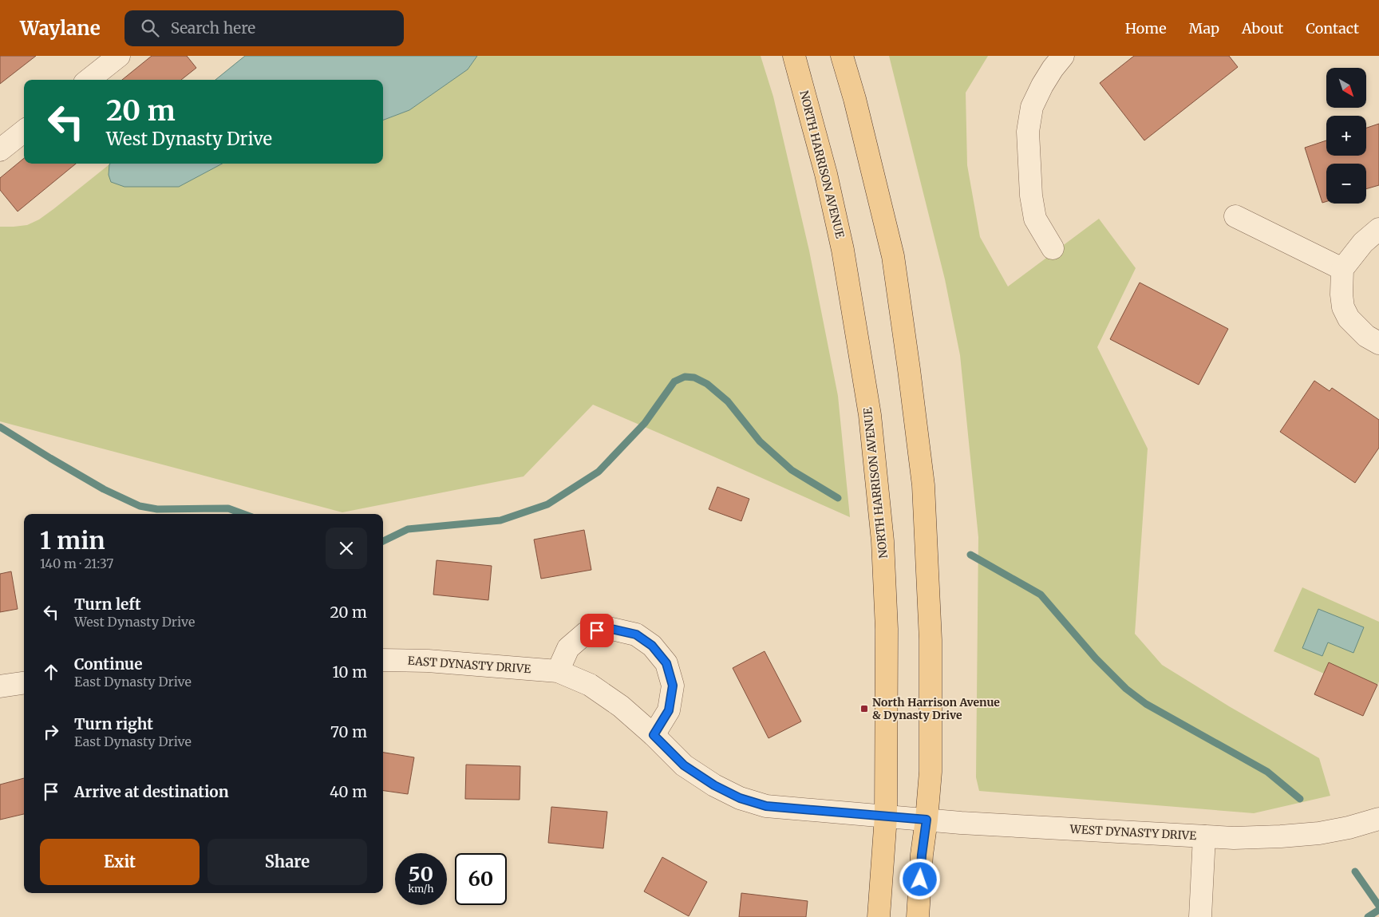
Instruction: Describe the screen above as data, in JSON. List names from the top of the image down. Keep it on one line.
{"streets":{"main road":["NORTH HARRISON AVENUE"],"street":["EAST DYNASTY DRIVE","WEST DYNASTY DRIVE"]},"crossings":[["NORTH HARRISON AVENUE","EAST DYNASTY DRIVE"],["NORTH HARRISON AVENUE","WEST DYNASTY DRIVE"],["EAST DYNASTY DRIVE","WEST DYNASTY DRIVE"]],"places":{"transit":["North Harrison Avenue & Dynasty Drive"]},"north":"bottom right","page":{"header":"Waylane","search":"Search here","nav":["Home","Map","About","Contact"],"map_buttons":["+","−"],"turn":["20 m","West Dynasty Drive"],"heading":["1 min","140 m · 21:37"],"list":[{"name":"Turn left","note":"West Dynasty Drive","value":"20 m"},{"name":"Continue","note":"East Dynasty Drive","value":"10 m"},{"name":"Turn right","note":"East Dynasty Drive","value":"70 m"},{"name":"Arrive at destination","value":"40 m"}],"buttons":["Exit","Share"],"speed":"50 km/h","limit":"60"}}
